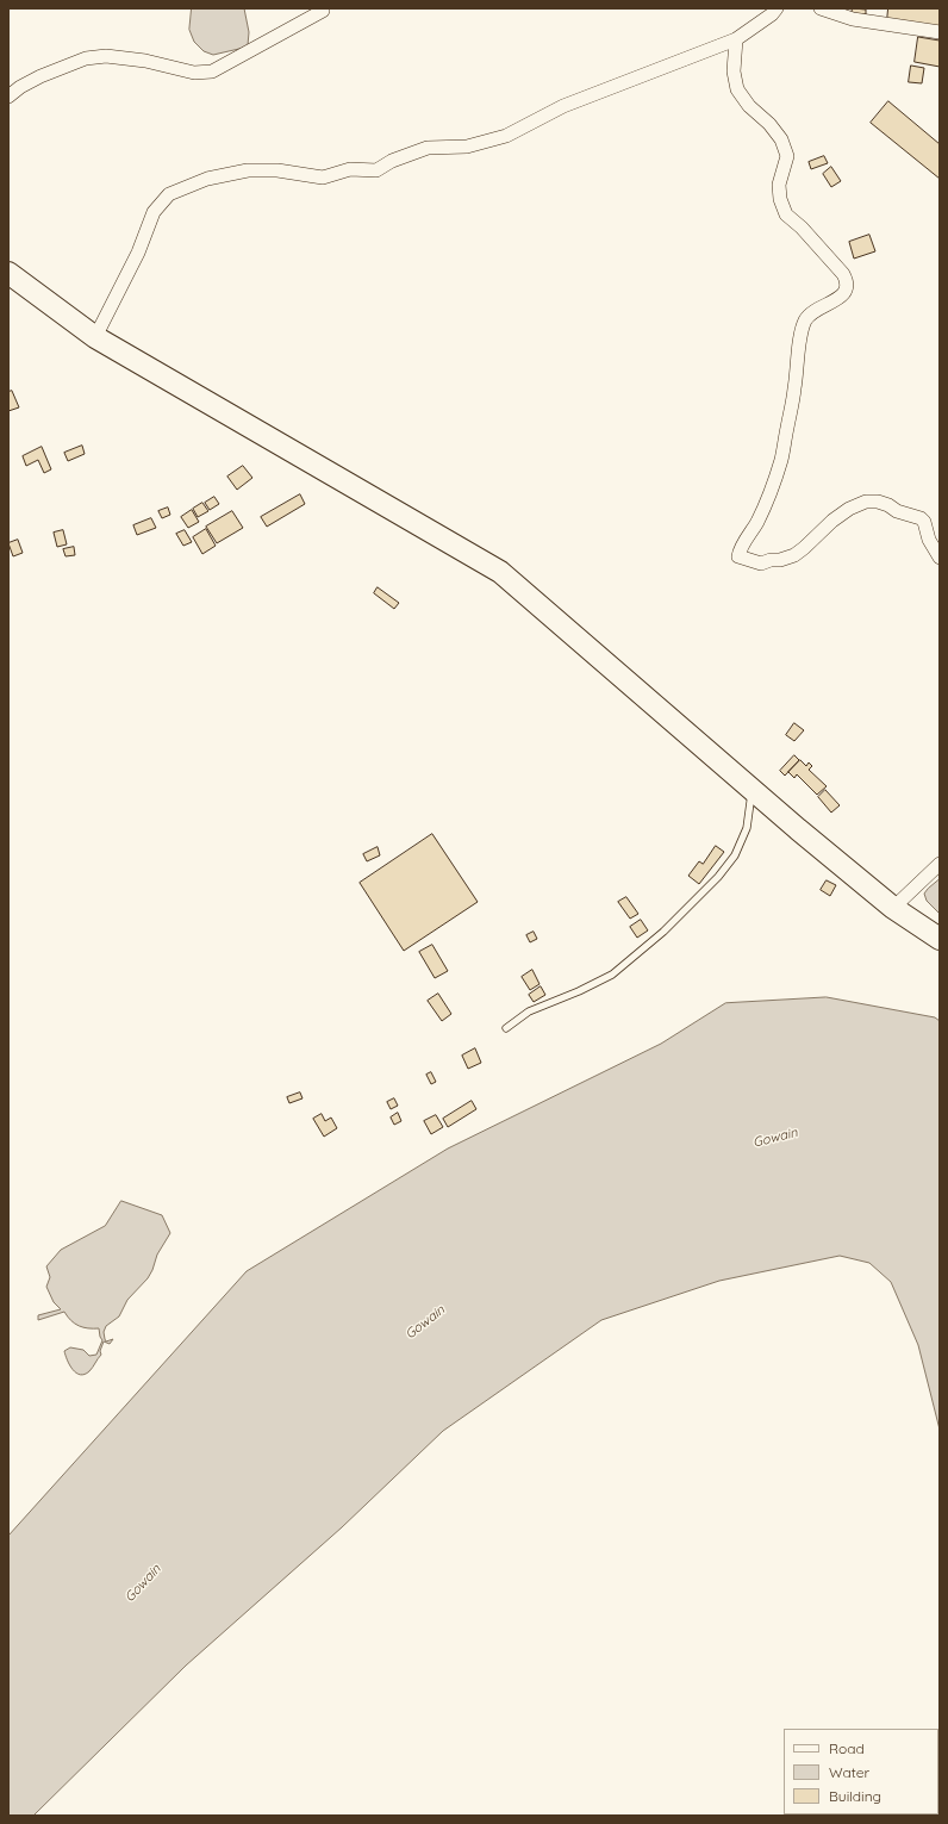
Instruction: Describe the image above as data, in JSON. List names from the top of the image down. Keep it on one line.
{"water":["Gowain"],"legend":["Road","Water","Building"]}
